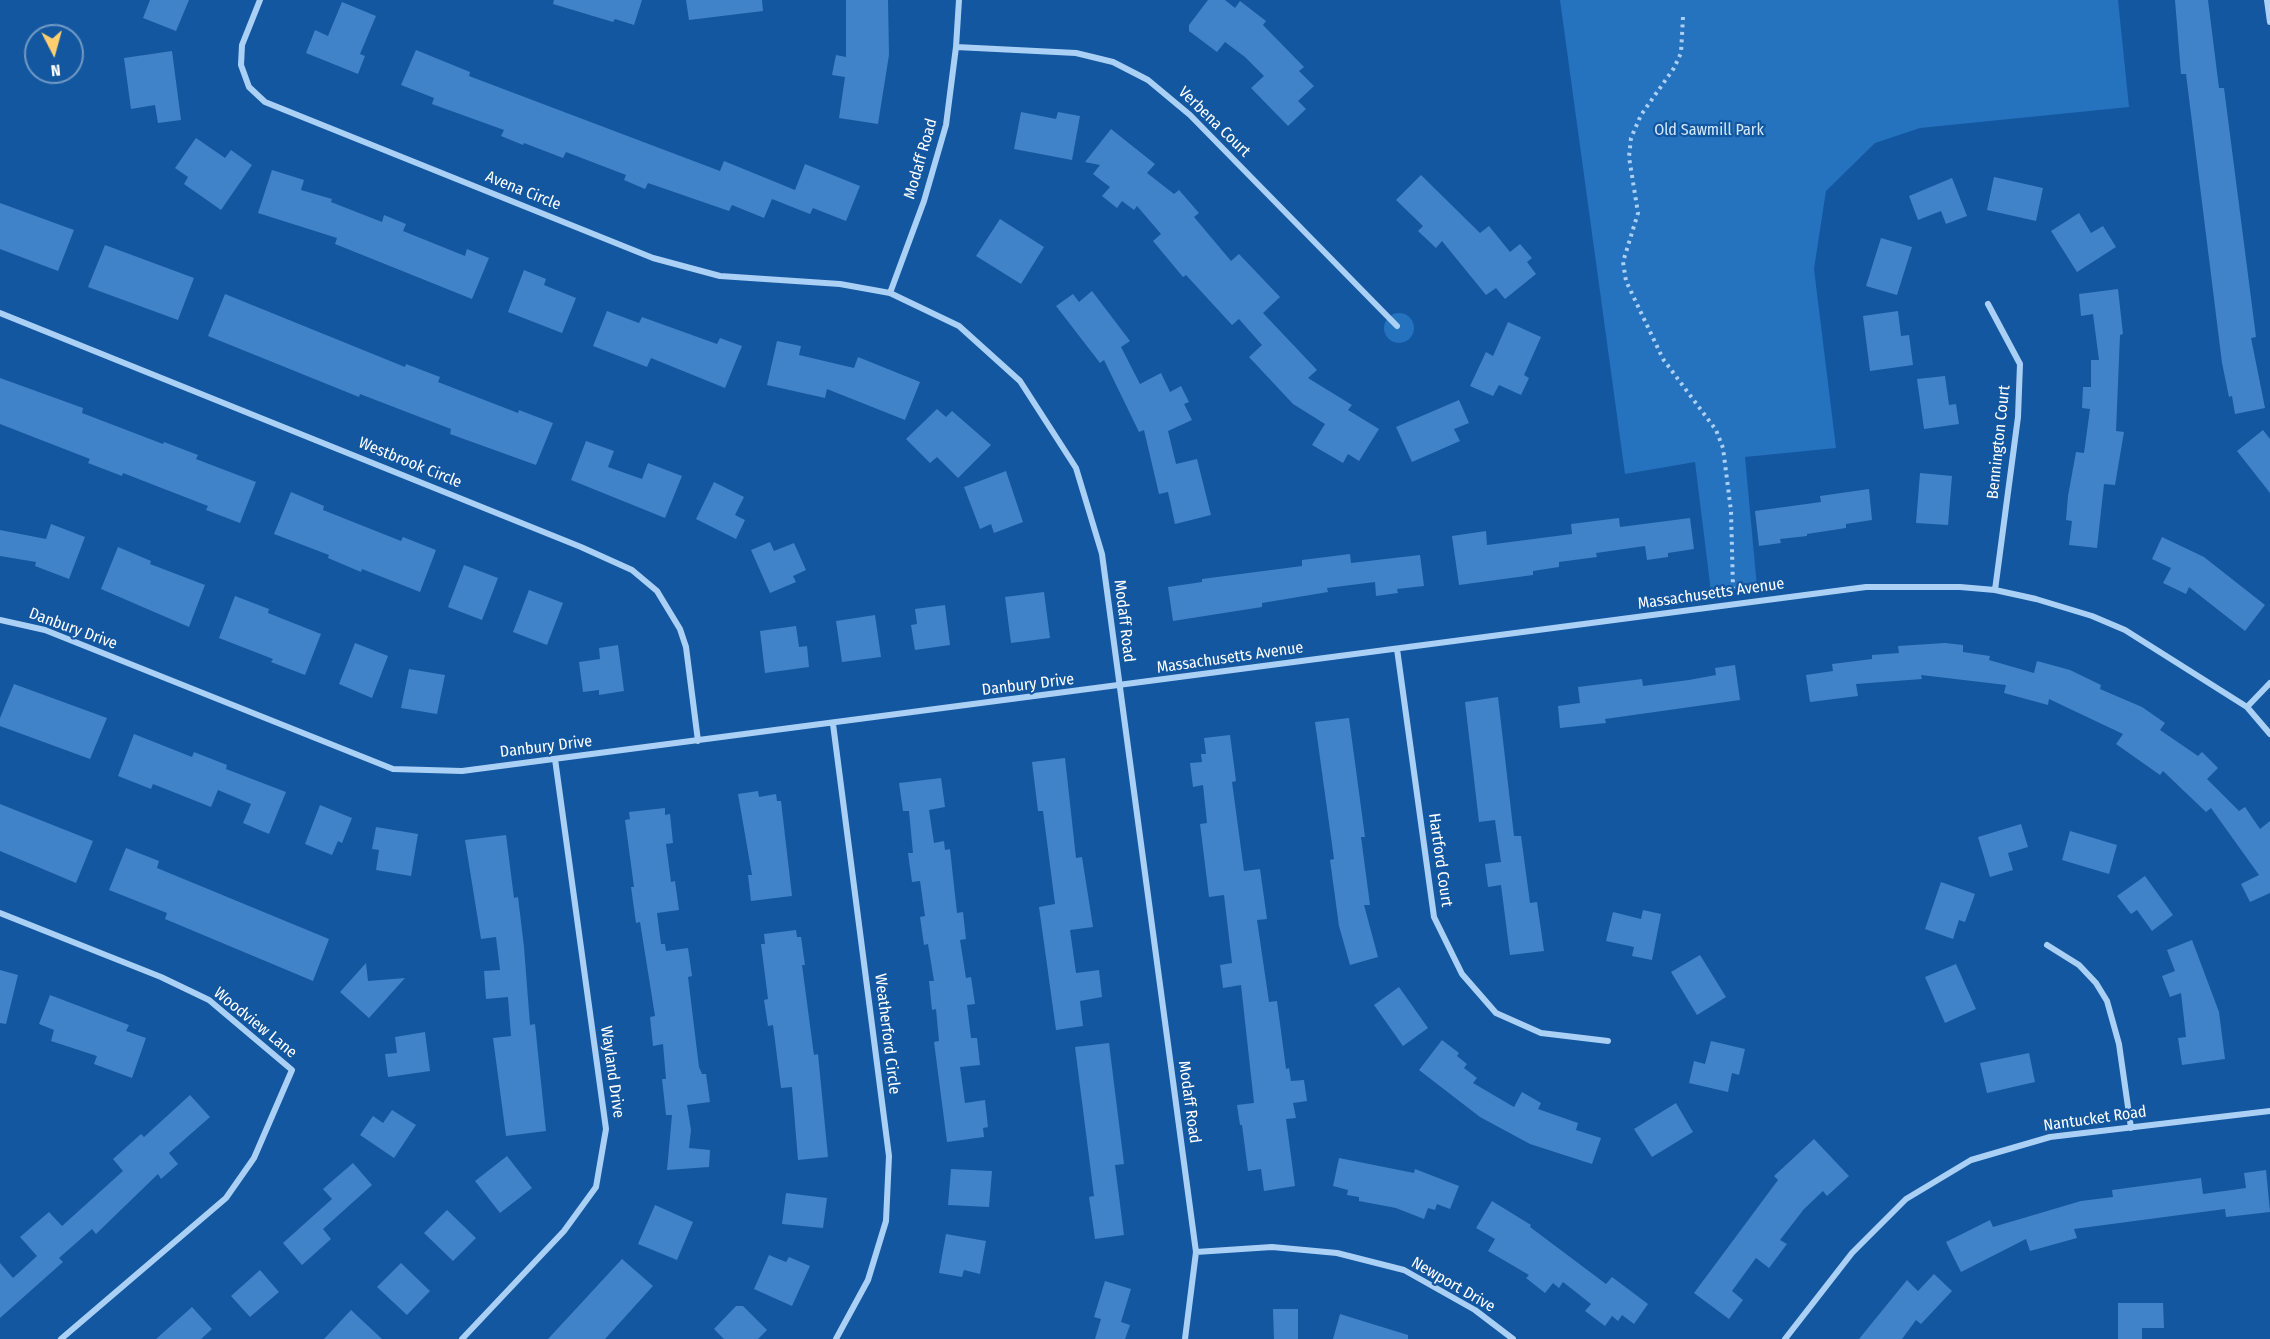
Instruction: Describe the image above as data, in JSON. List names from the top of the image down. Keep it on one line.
{"streets":{"street":["Verbena Court","Modaff Road","Avena Circle","Bennington Court","Westbrook Circle","Massachusetts Avenue","Danbury Drive","Hartford Court","Woodview Lane","Weatherford Circle","Wayland Drive","Nantucket Road","Newport Drive"]},"crossings":[["Verbena Court","Modaff Road"],["Modaff Road","Avena Circle"],["Modaff Road","Massachusetts Avenue"],["Modaff Road","Danbury Drive"],["Modaff Road","Newport Drive"],["Bennington Court","Massachusetts Avenue"],["Westbrook Circle","Danbury Drive"],["Massachusetts Avenue","Danbury Drive"],["Massachusetts Avenue","Hartford Court"],["Danbury Drive","Weatherford Circle"],["Danbury Drive","Wayland Drive"]],"parks":["Old Sawmill Park"],"north":"bottom"}
